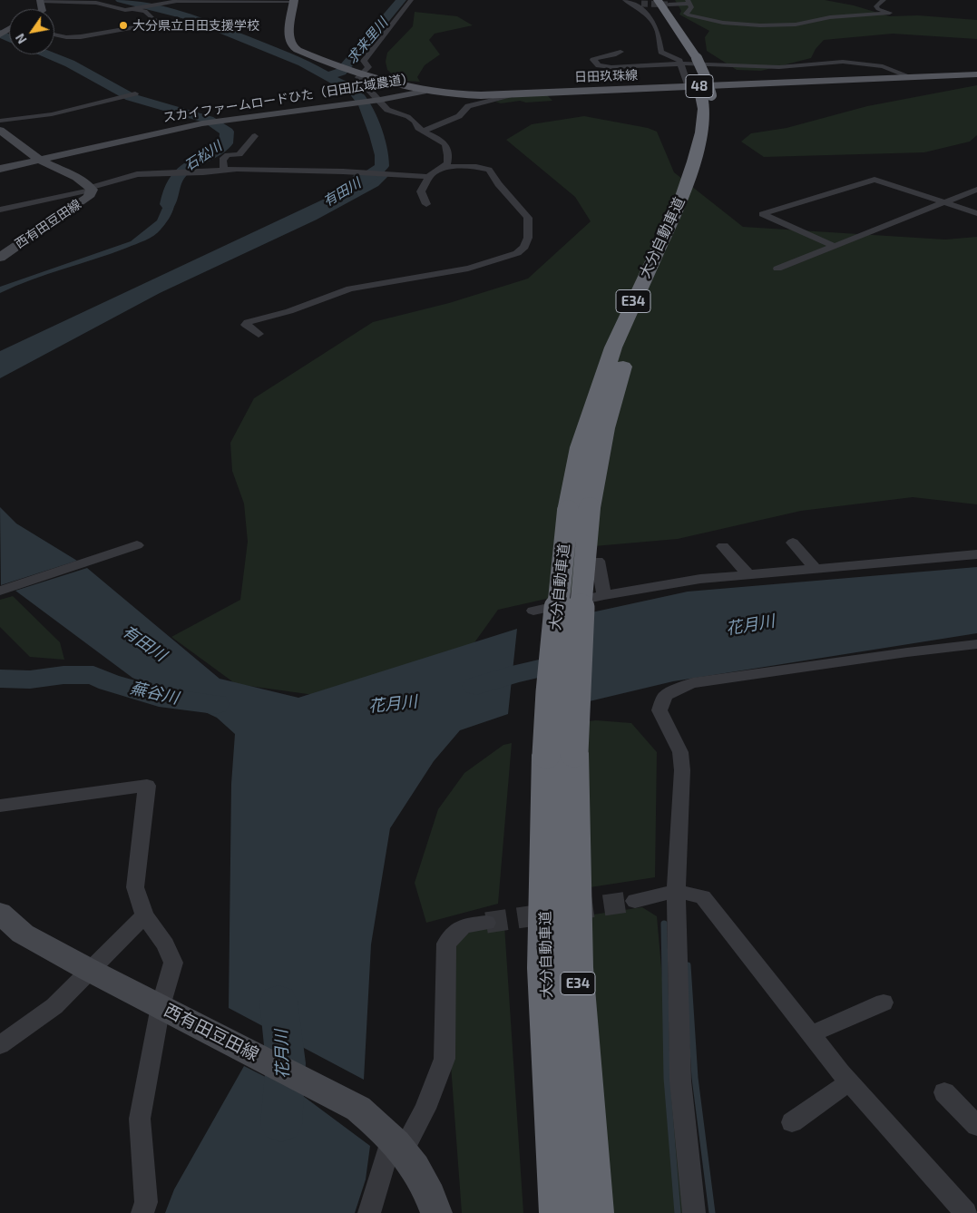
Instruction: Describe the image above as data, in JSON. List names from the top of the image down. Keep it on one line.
{"streets":{"highway":["大分自動車道","E34"],"main road":["日田玖珠線","48","スカイファームロードひた（日田広域農道）","西有田豆田線"]},"crossings":[["日田玖珠線","スカイファームロードひた（日田広域農道）"],["日田玖珠線","大分自動車道"],["スカイファームロードひた（日田広域農道）","西有田豆田線"]],"water":["求来里川","石松川","有田川","花月川","蕪谷川"],"places":["大分県立日田支援学校"],"north":"bottom left"}
